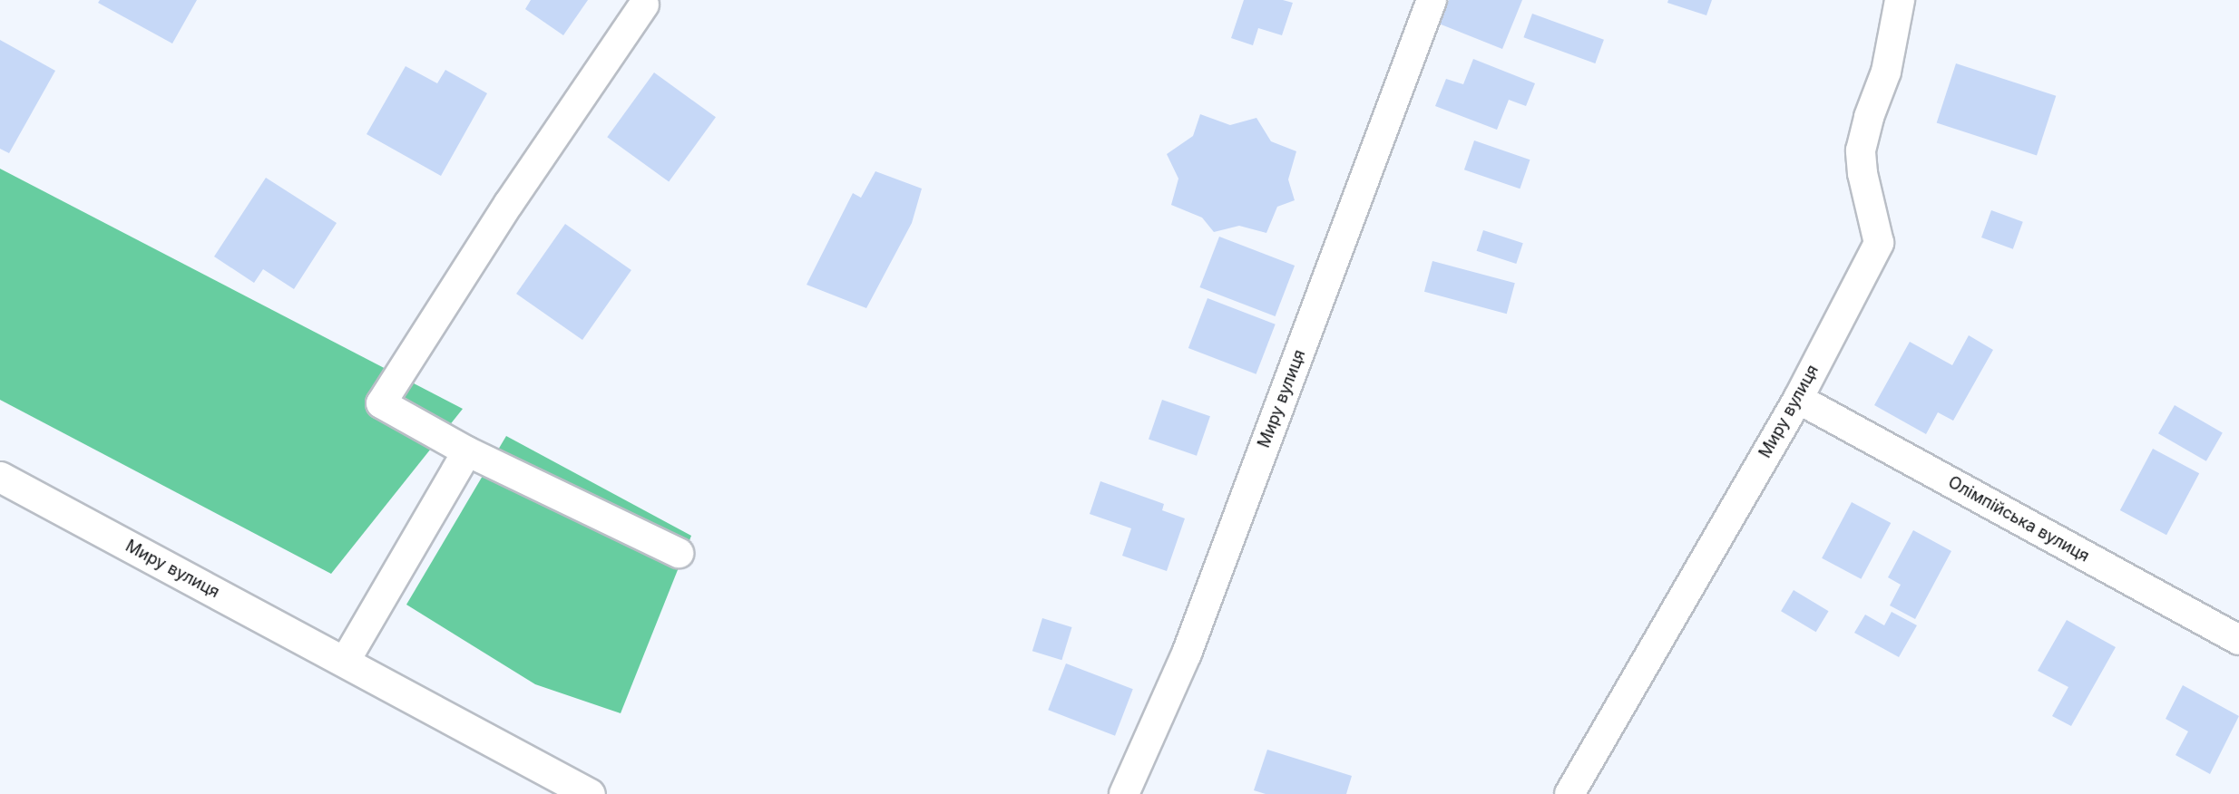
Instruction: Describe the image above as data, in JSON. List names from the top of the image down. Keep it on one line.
{"streets":{"main road":["Миру вулиця"],"street":["Олімпійська вулиця"]},"crossings":[["Миру вулиця","Олімпійська вулиця"]]}
